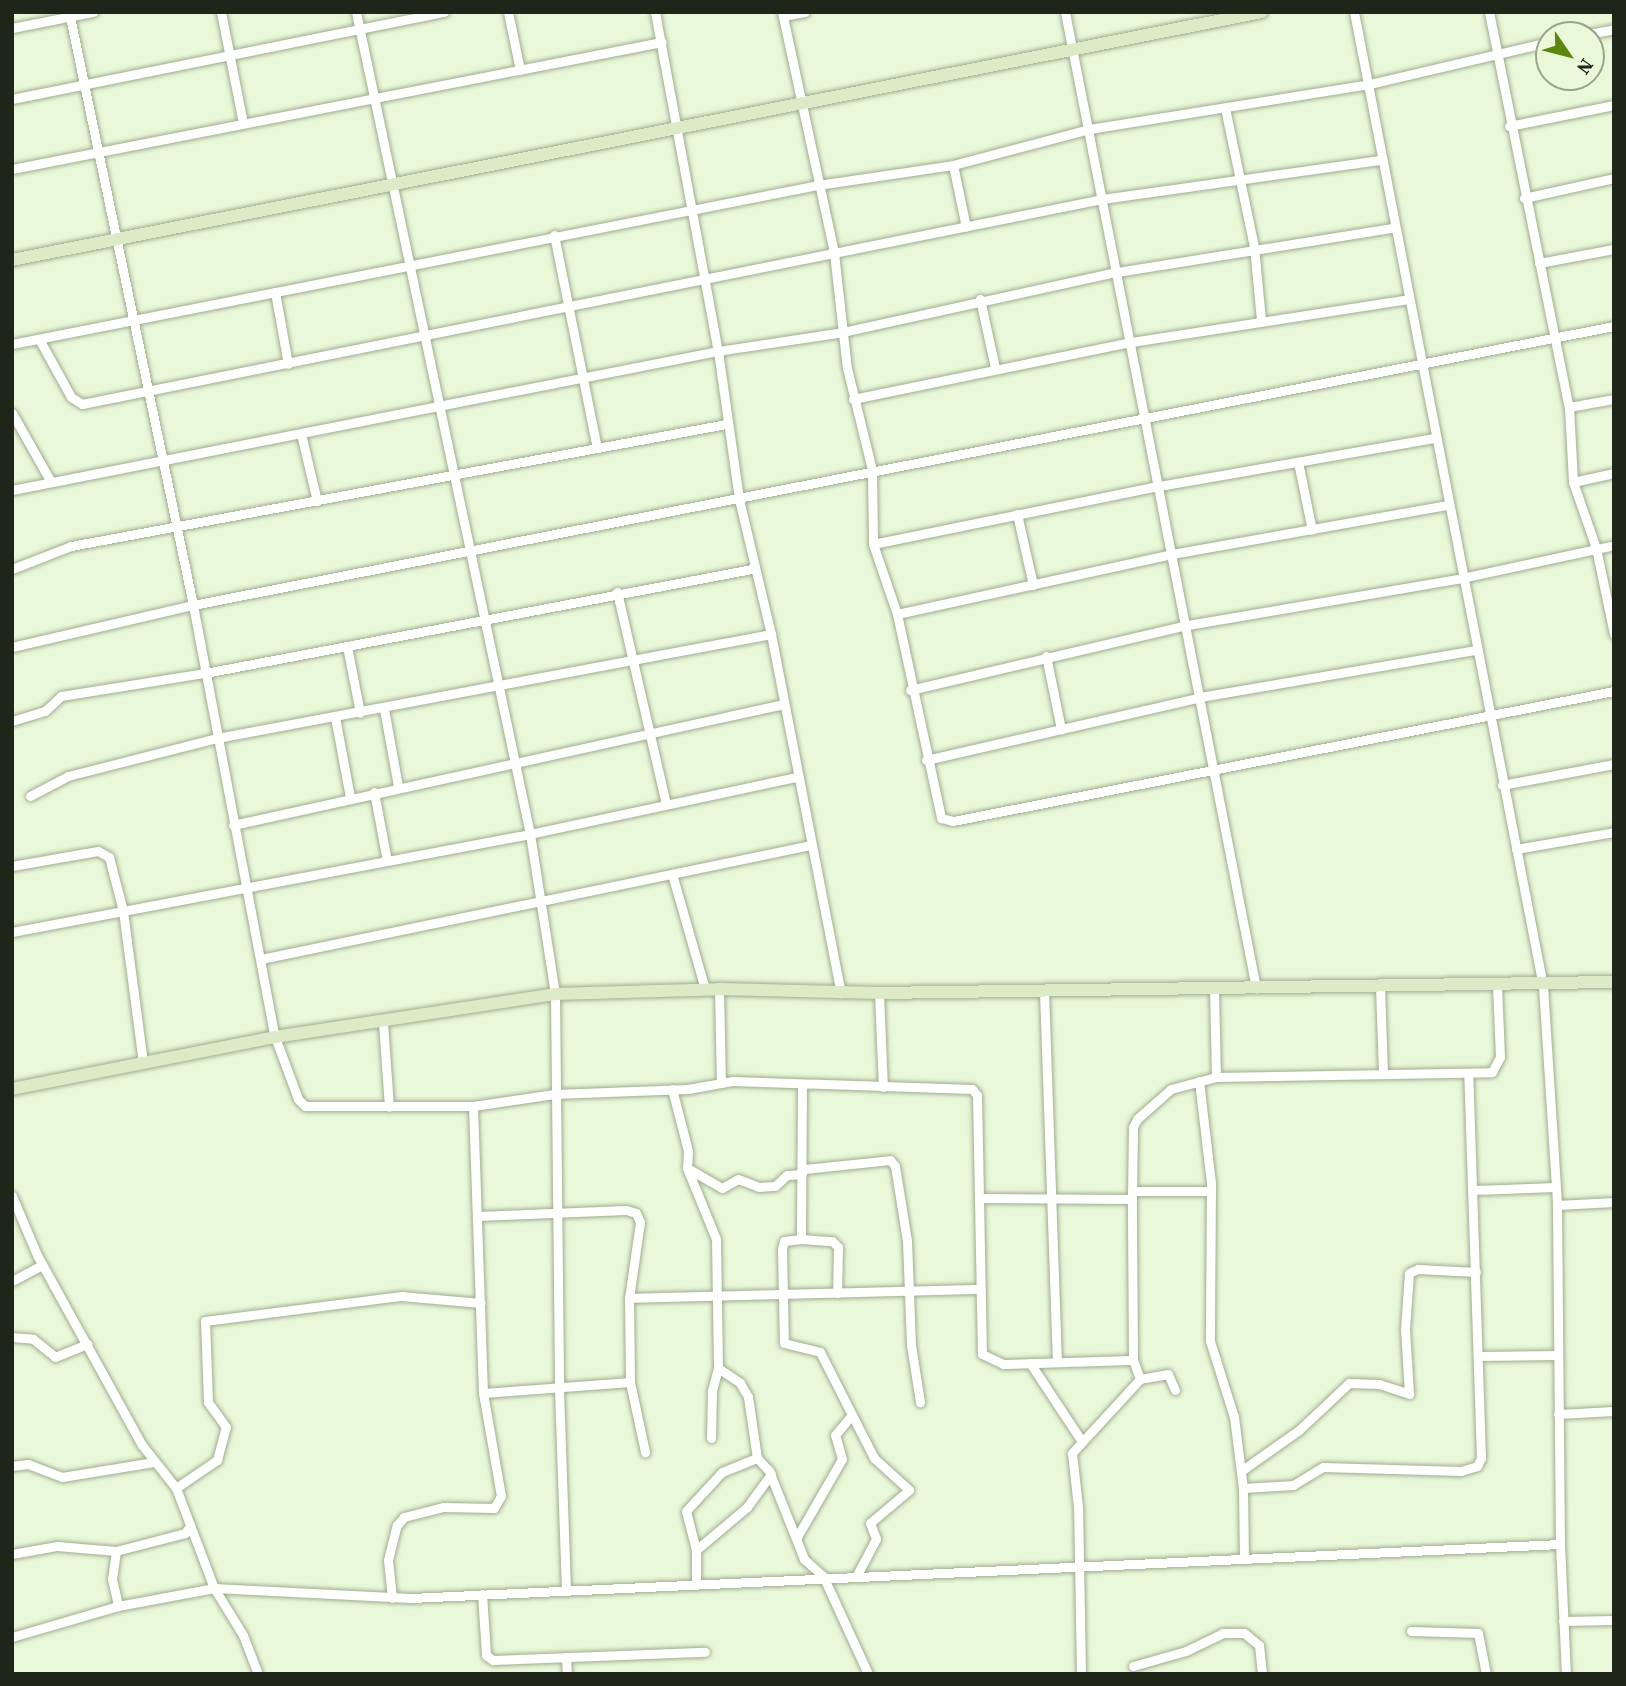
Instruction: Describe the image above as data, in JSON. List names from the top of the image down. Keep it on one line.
{"north":"bottom right"}
